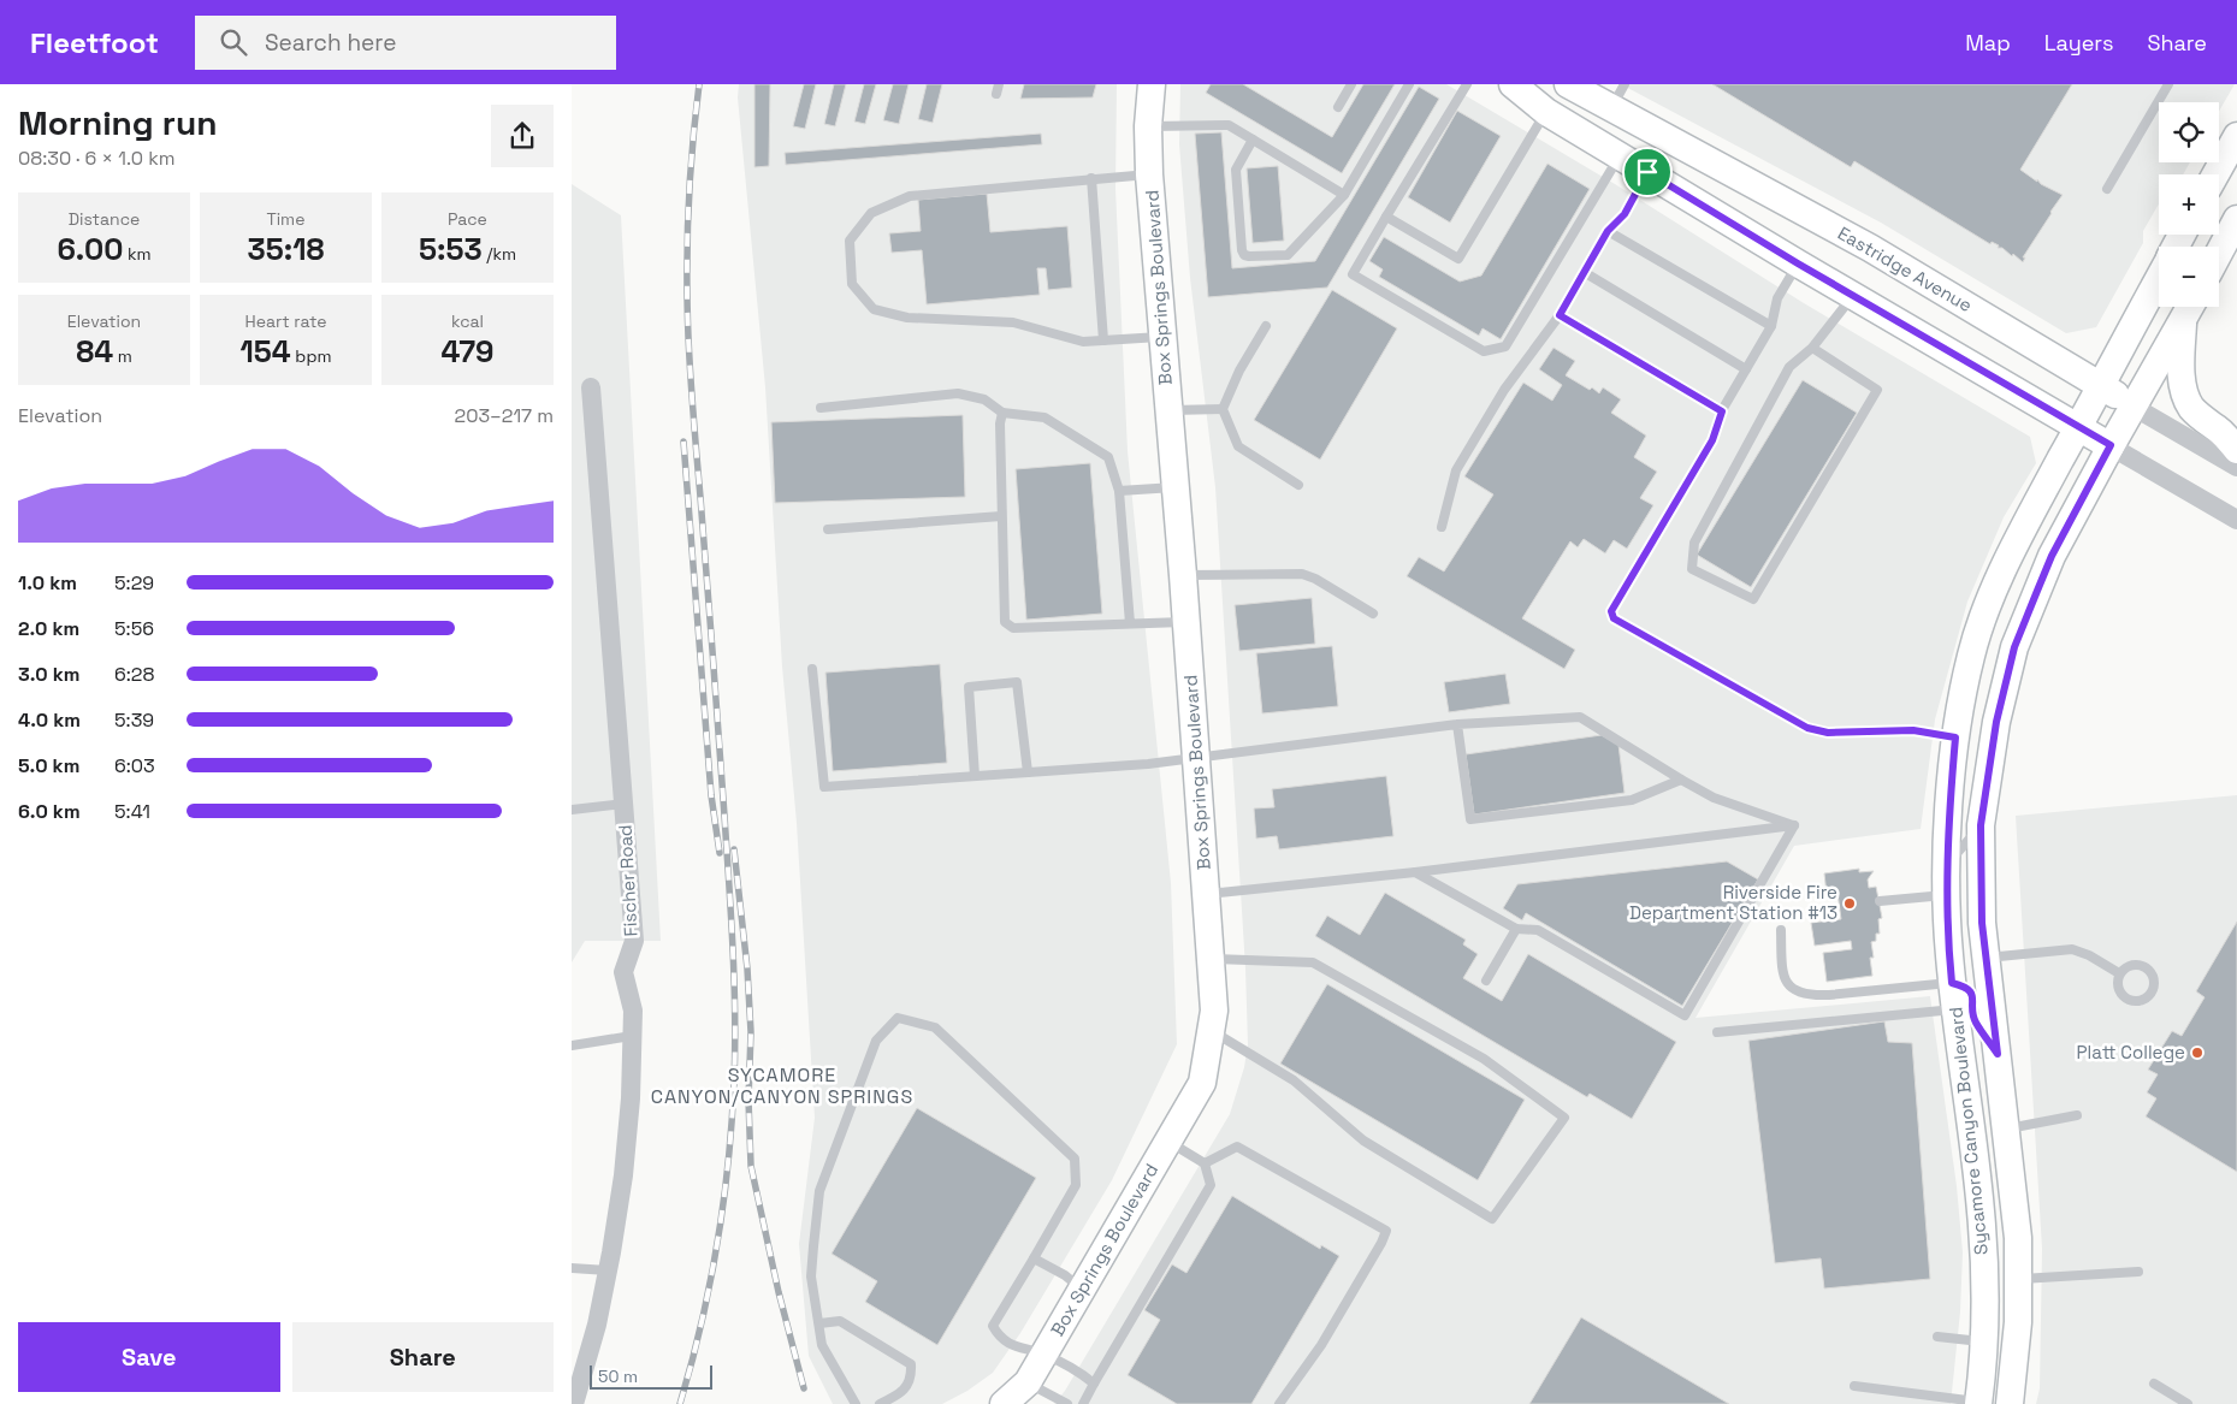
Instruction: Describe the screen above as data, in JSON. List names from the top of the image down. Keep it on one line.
{"streets":{"main road":["Eastridge Avenue","Box Springs Boulevard","Sycamore Canyon Boulevard"],"street":["Fischer Road"]},"crossings":[["Eastridge Avenue","Sycamore Canyon Boulevard"]],"districts":["SYCAMORE CANYON/CANYON SPRINGS"],"places":["Riverside Fire Department Station #13","Platt College"],"scale_bar":"50 m","page":{"header":"Fleetfoot","search":"Search here","nav":["Map","Layers","Share"],"heading":["Morning run","08:30 · 6 × 1.0 km"],"map_buttons":["+","−"],"stats":[["Distance","6.00 km"],["Time","35:18"],["Pace","5:53 /km"],["Elevation","84 m"],["Heart rate","154 bpm"],["kcal","479"]],"chart":["Elevation","203–217 m"],"list":[{"name":"1.0 km","note":"5:29"},{"name":"2.0 km","note":"5:56"},{"name":"3.0 km","note":"6:28"},{"name":"4.0 km","note":"5:39"},{"name":"5.0 km","note":"6:03"},{"name":"6.0 km","note":"5:41"}],"buttons":["Save","Share"],"scale":"50 m"}}
